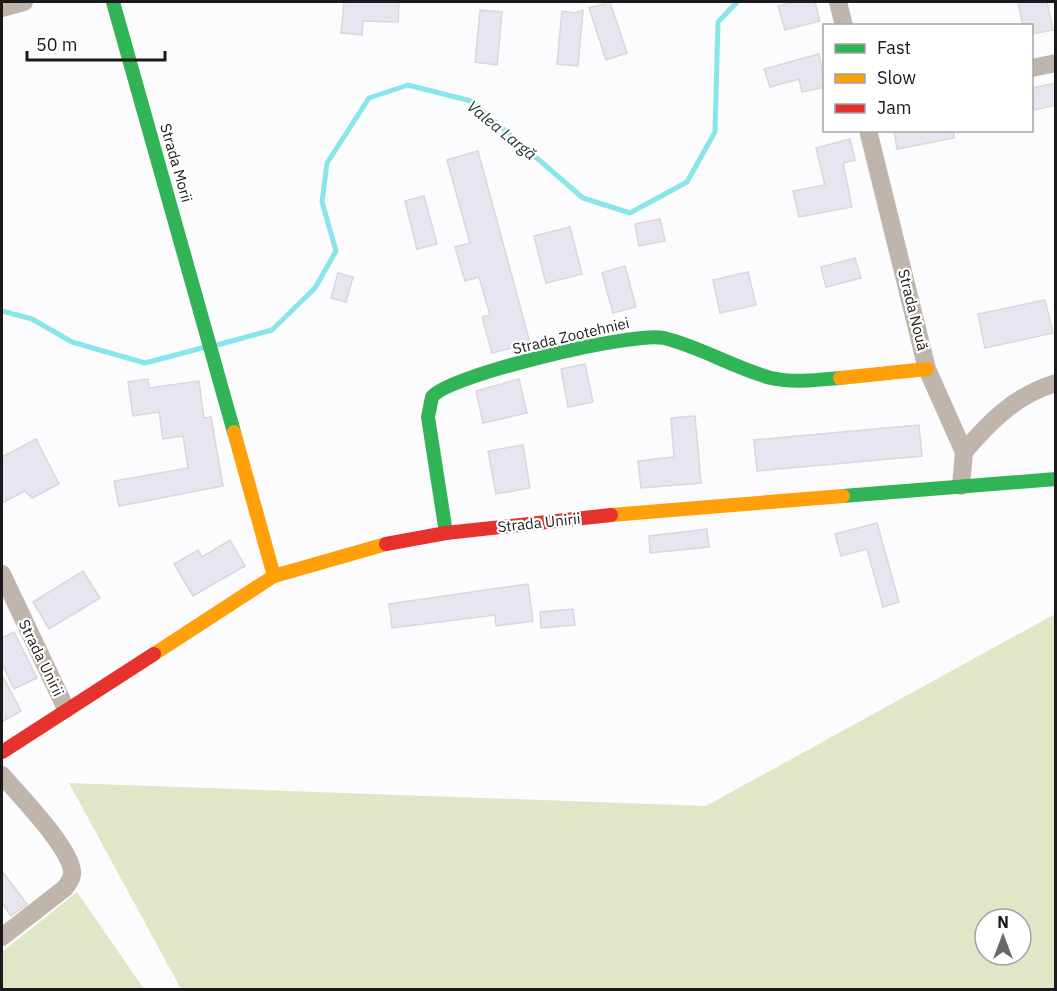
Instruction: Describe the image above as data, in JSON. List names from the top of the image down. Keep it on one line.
{"streets":{"street":["Strada Morii","Strada Nouă","Strada Zootehniei","Strada Unirii"]},"crossings":[["Strada Morii","Strada Unirii"],["Strada Nouă","Strada Zootehniei"],["Strada Nouă","Strada Unirii"],["Strada Zootehniei","Strada Unirii"]],"water":["Valea Largă"],"legend":["Fast","Slow","Jam"],"scale_bar":"50 m","north":"top"}
